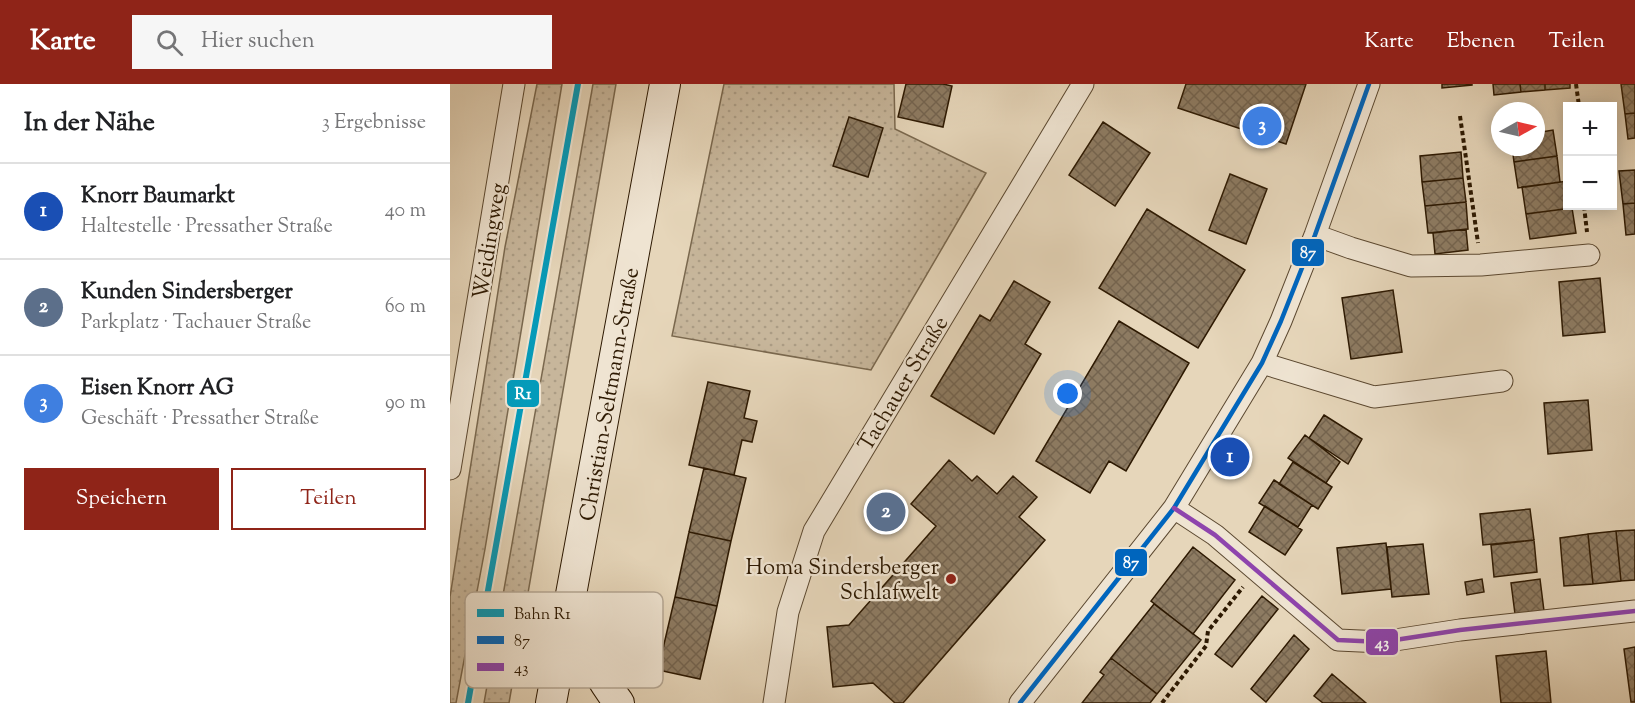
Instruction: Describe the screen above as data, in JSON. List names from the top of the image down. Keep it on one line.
{"streets":{"main road":["Christian-Seltmann-Straße"],"street":["Weidingweg","Tachauer Straße"]},"places":["Homa Sindersberger Schlafwelt"],"lines":["rail line R1","transit line 87","transit line 43"],"legend":["Bahn R1","87","43"],"north":"right","page":{"header":"Karte","search":"Hier suchen","nav":["Karte","Ebenen","Teilen"],"heading":["In der Nähe","3 Ergebnisse"],"map_buttons":["+","−"],"pins":["3","1","2"],"list":[{"mark":"1","name":"Knorr Baumarkt","note":"Haltestelle · Pressather Straße","value":"40 m"},{"mark":"2","name":"Kunden Sindersberger","note":"Parkplatz · Tachauer Straße","value":"60 m"},{"mark":"3","name":"Eisen Knorr AG","note":"Geschäft · Pressather Straße","value":"90 m"}],"buttons":["Speichern","Teilen"]}}
